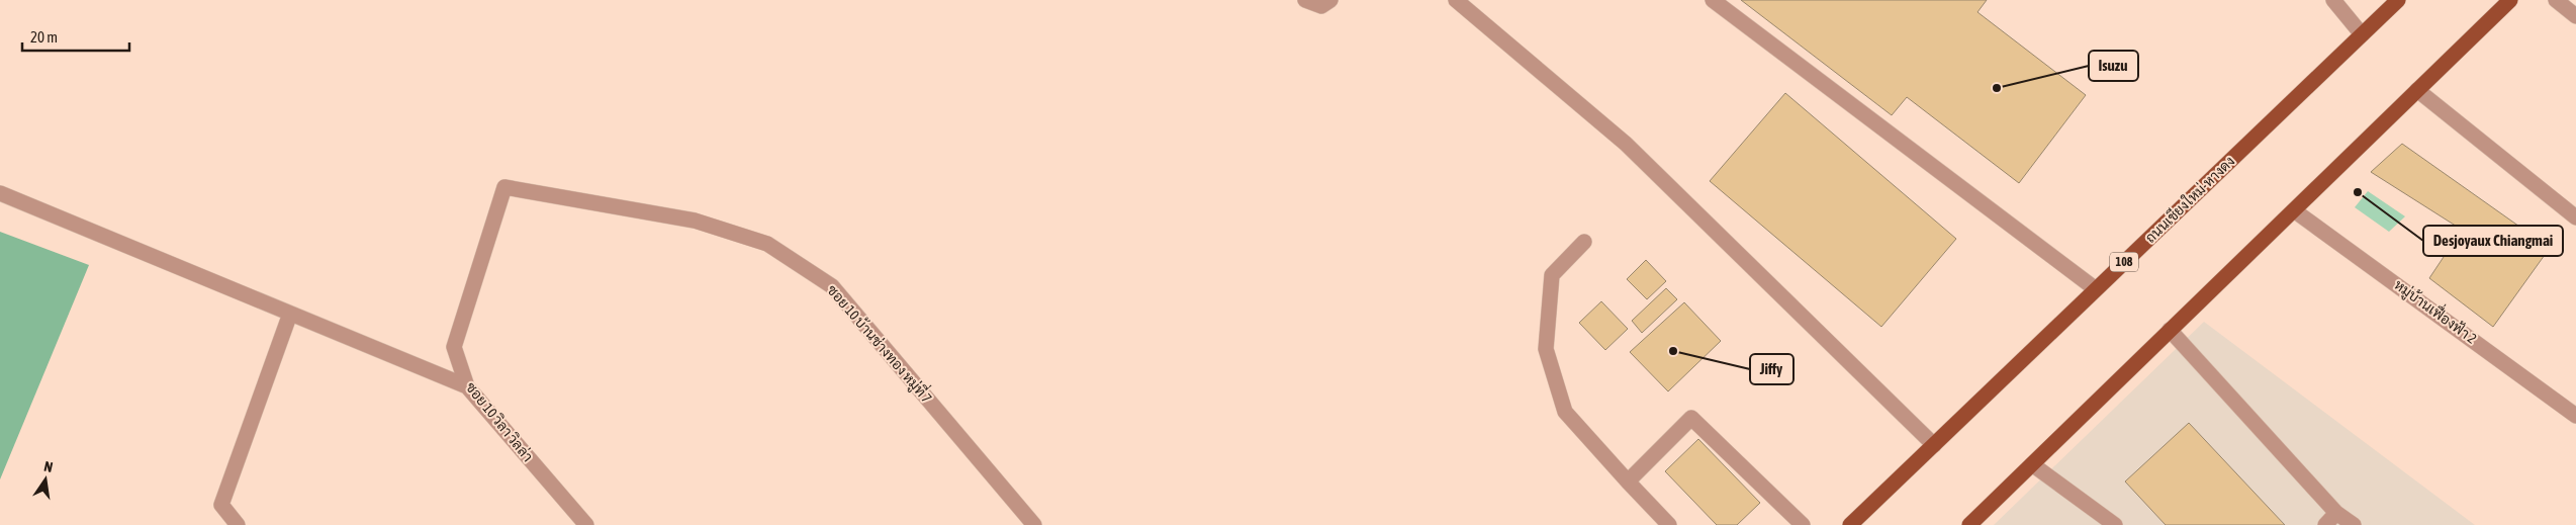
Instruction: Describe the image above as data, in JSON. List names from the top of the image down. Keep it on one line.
{"streets":{"main road":["ถนนเชียงใหม่-หางดง","108"],"street":["หมู่บ้านเฟื่องฟ้า 2","ซอย 10 บ้านช่างทอง หมู่ที่ 7","ซอย 10 วิลา วิลล่า"]},"crossings":[["ซอย 10 บ้านช่างทอง หมู่ที่ 7","ซอย 10 วิลา วิลล่า"]],"places":["Isuzu","Desjoyaux Chiangmai","Jiffy"],"scale_bar":"20 m","north":"top"}
